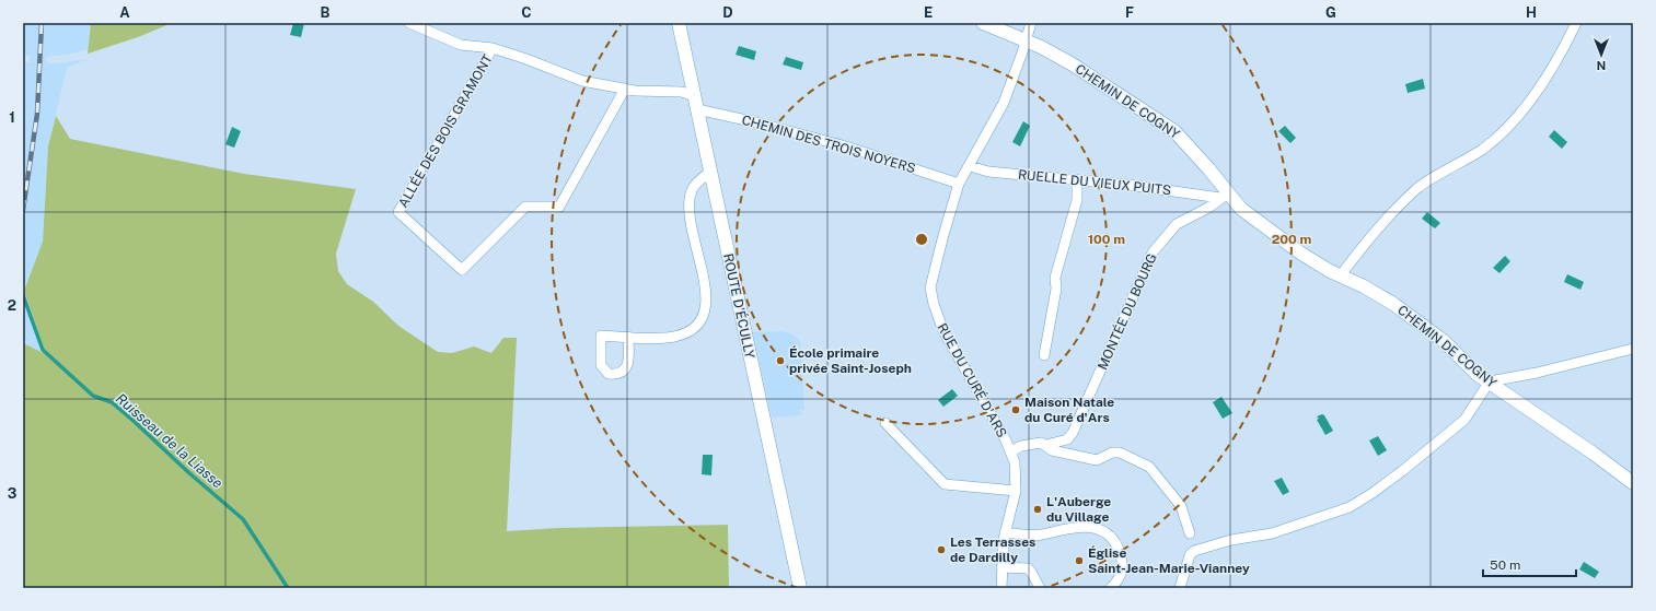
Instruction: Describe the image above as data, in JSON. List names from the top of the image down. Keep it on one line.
{"streets":{"street":["CHEMIN DE COGNY","ALLÉE DES BOIS GRAMONT","CHEMIN DES TROIS NOYERS","RUELLE DU VIEUX PUITS","ROUTE D'ÉCULLY","MONTÉE DU BOURG","RUE DU CURÉ D'ARS"]},"crossings":[["CHEMIN DE COGNY","RUELLE DU VIEUX PUITS"],["CHEMIN DE COGNY","MONTÉE DU BOURG"],["CHEMIN DE COGNY","RUE DU CURÉ D'ARS"],["CHEMIN DES TROIS NOYERS","ROUTE D'ÉCULLY"],["CHEMIN DES TROIS NOYERS","RUE DU CURÉ D'ARS"],["RUELLE DU VIEUX PUITS","MONTÉE DU BOURG"],["RUELLE DU VIEUX PUITS","RUE DU CURÉ D'ARS"]],"water":["Ruisseau de la Liasse"],"places":["École primaire privée Saint-Joseph","Maison Natale du Curé d'Ars","L'Auberge du Village","Les Terrasses de Dardilly","Église Saint-Jean-Marie-Vianney"],"scale_bar":"50 m","north":"bottom","grid":{"columns":["A","B","C","D","E","F","G","H"],"rows":["1","2","3"]},"rings":["100 m","200 m"]}
